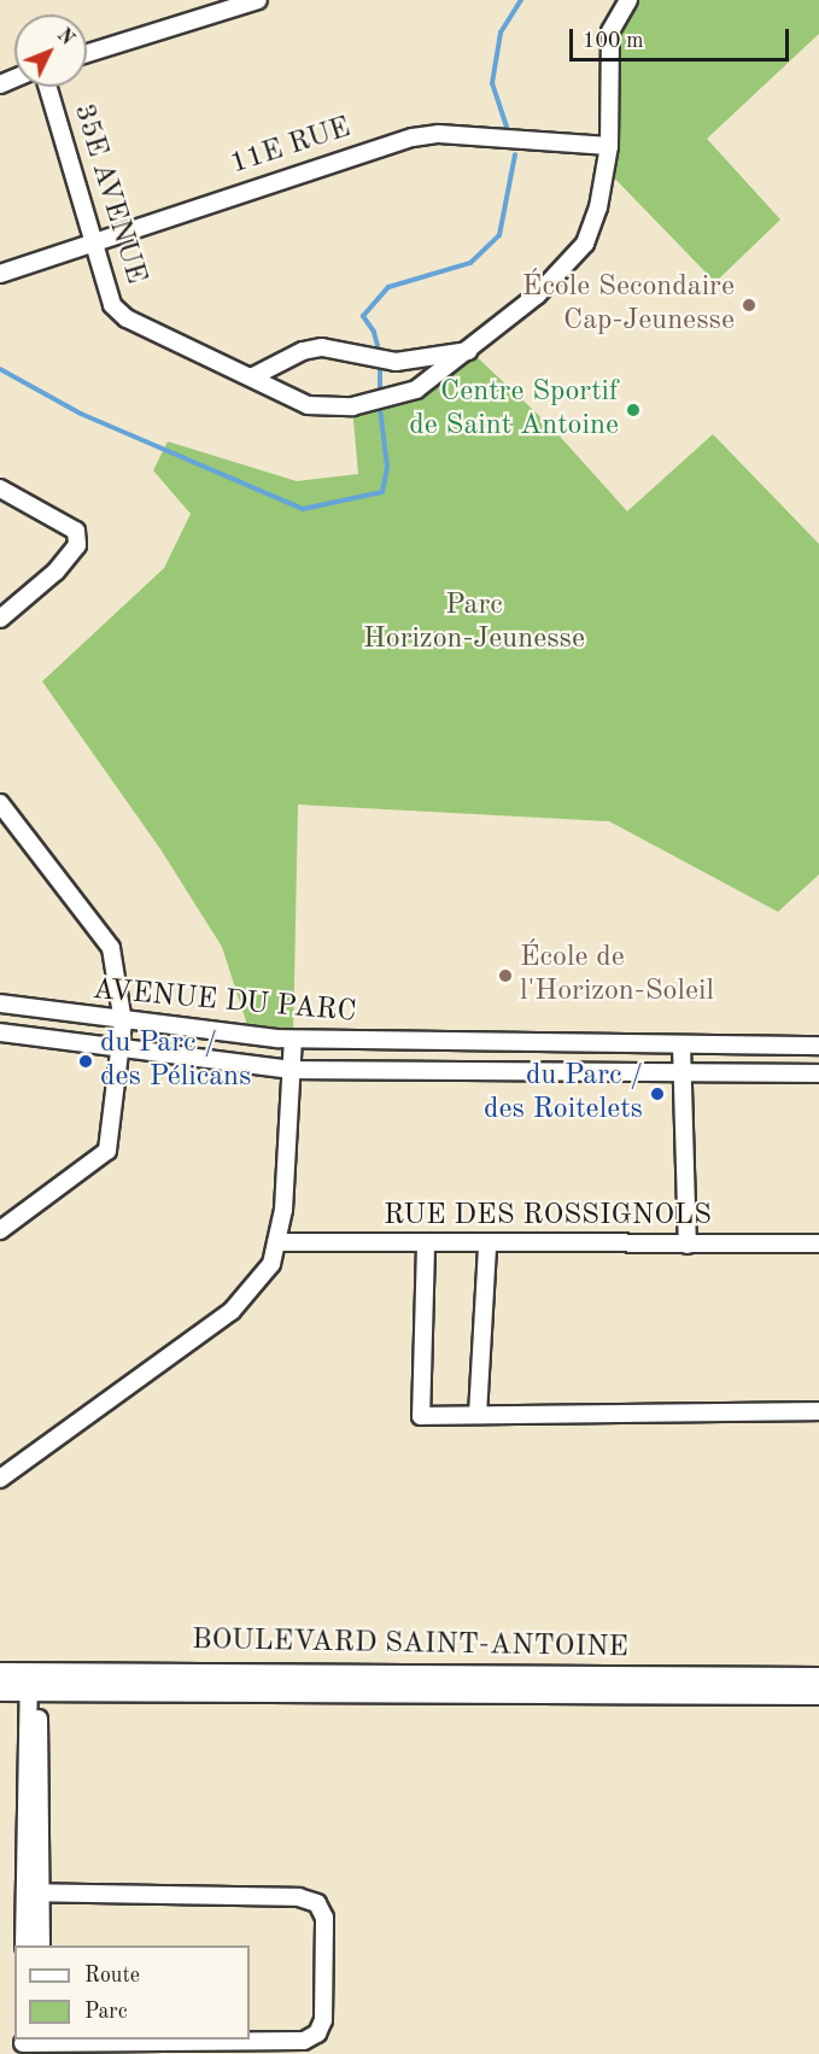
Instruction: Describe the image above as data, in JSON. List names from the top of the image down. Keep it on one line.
{"streets":{"main road":["BOULEVARD SAINT-ANTOINE"],"street":["11E RUE","35E AVENUE","AVENUE DU PARC","RUE DES ROSSIGNOLS"]},"crossings":[["11E RUE","35E AVENUE"]],"parks":["Parc Horizon-Jeunesse"],"places":["École Secondaire Cap-Jeunesse","Centre Sportif de Saint Antoine","École de l'Horizon-Soleil","du Parc / des Pélicans","du Parc / des Roitelets"],"legend":["Route","Parc"],"scale_bar":"100 m","north":"top right"}
